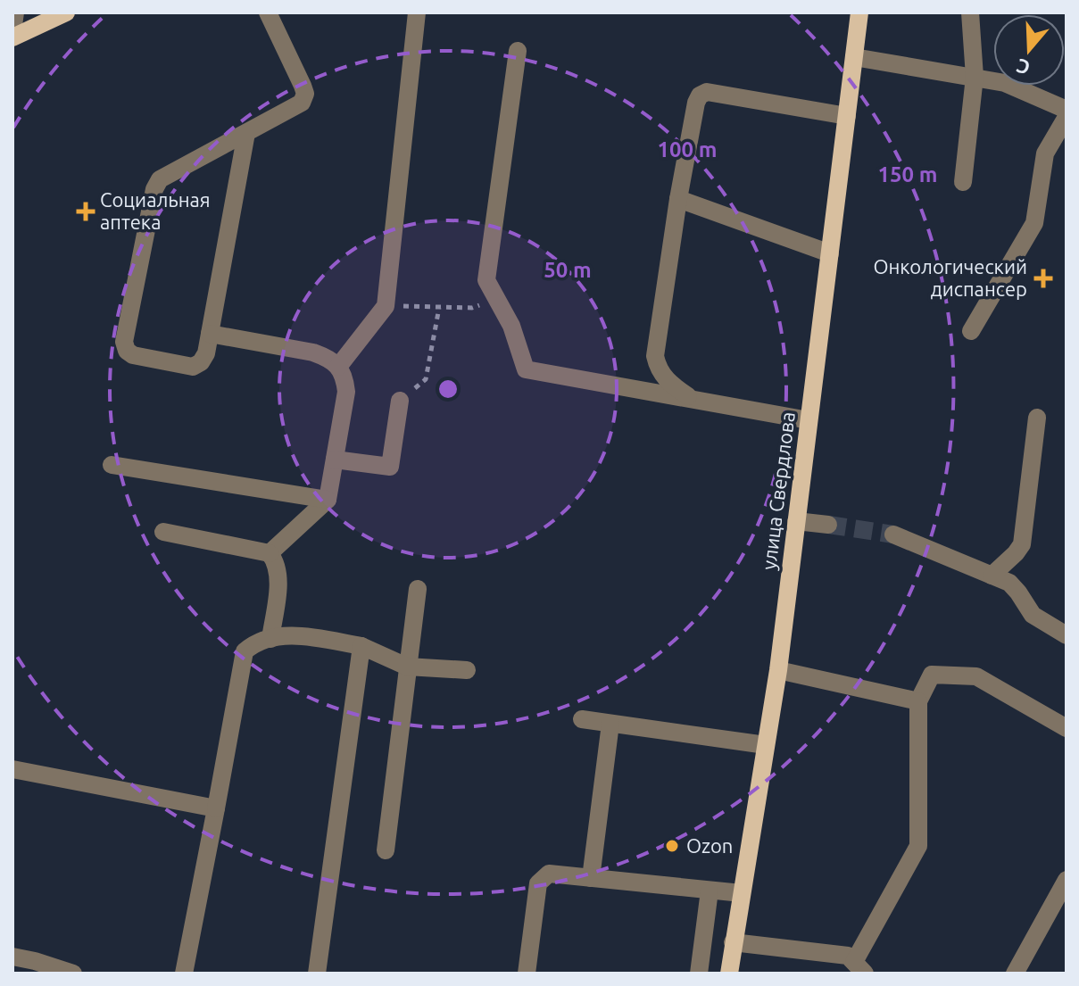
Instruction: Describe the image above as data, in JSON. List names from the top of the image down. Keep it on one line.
{"streets":{"main road":["улица Свердлова"]},"places":{"health":["Социальная аптека","Онкологический диспансер"],"other":["Ozon"]},"north":"bottom","rings":["100 m","150 m","50 m"]}
